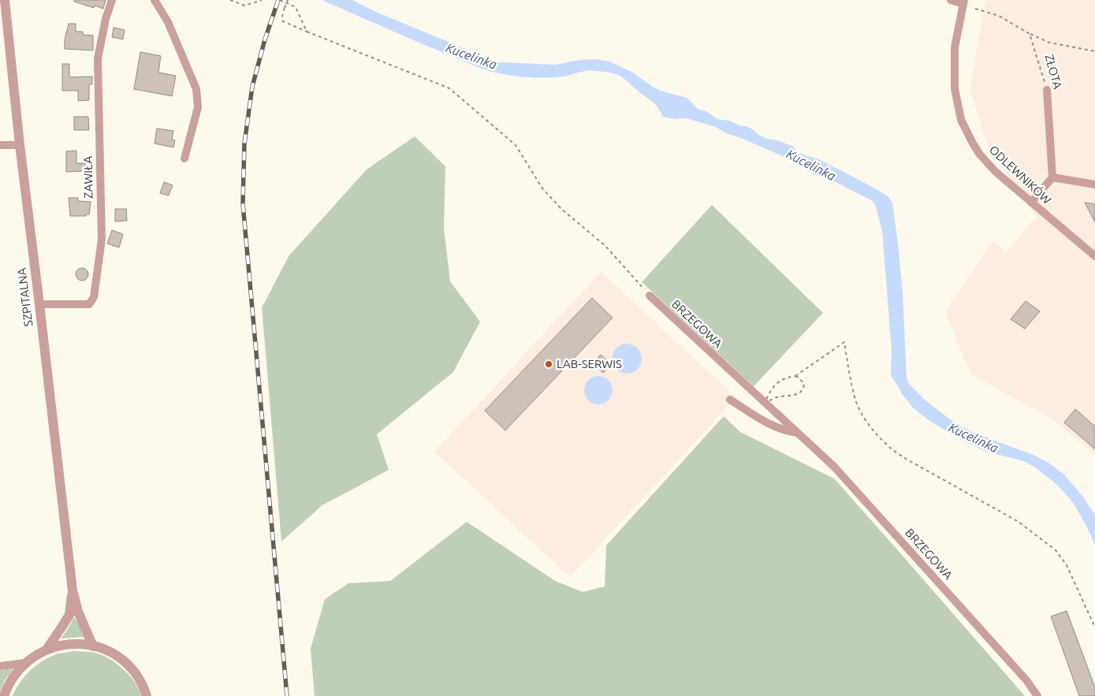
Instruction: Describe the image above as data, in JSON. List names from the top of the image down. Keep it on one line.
{"streets":{"street":["ZŁOTA","ODLEWNIKÓW","ZAWIŁA","SZPITALNA","BRZEGOWA"]},"crossings":[["ZAWIŁA","SZPITALNA"]],"water":["Kucelinka"],"places":["LAB-SERWIS"]}
